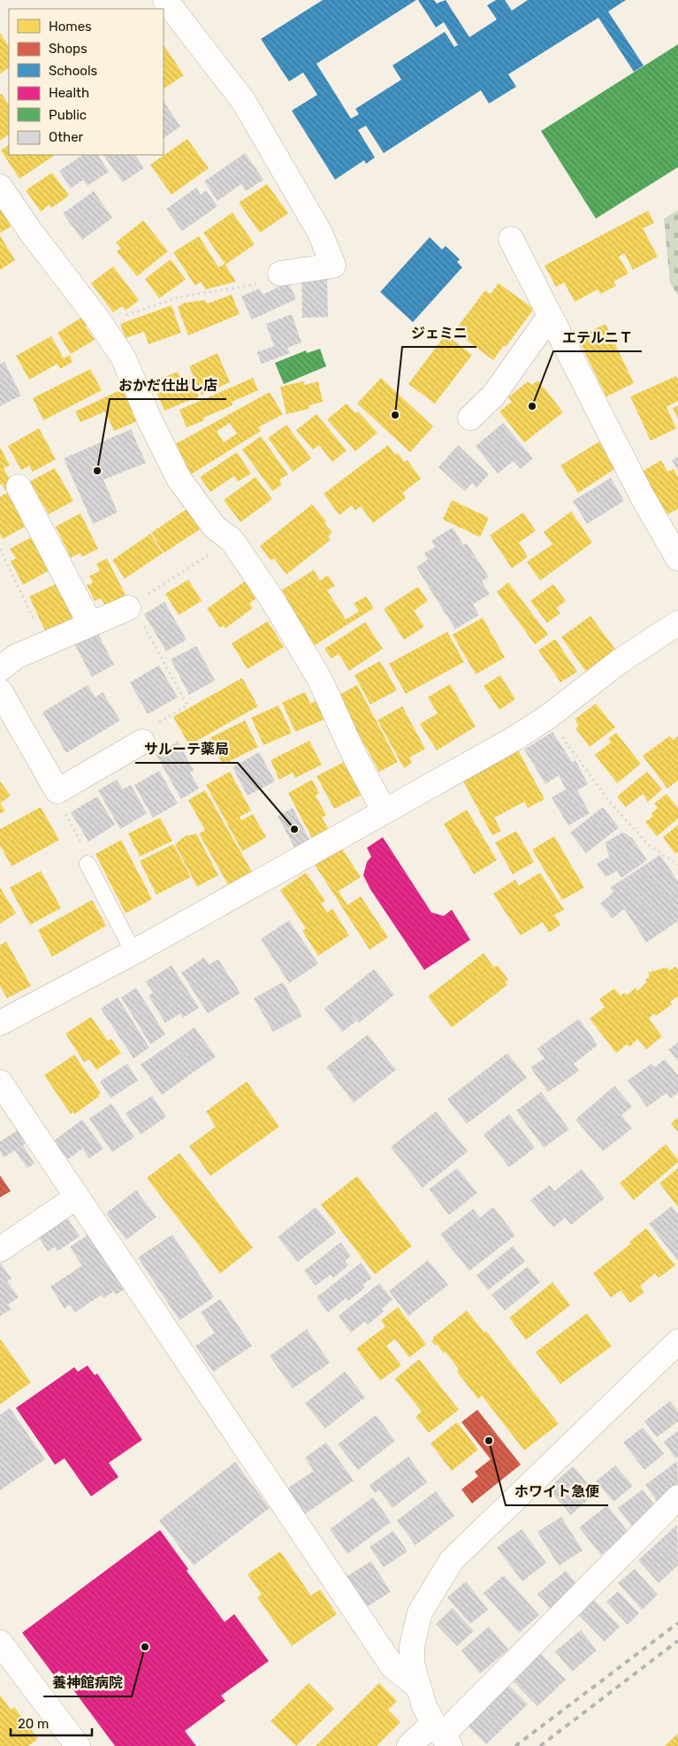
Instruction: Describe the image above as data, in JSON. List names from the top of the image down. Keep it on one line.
{"places":["エテルニＴ","ジェミニ","おかだ仕出し店","サルーテ薬局","ホワイト急便","養神館病院"],"legend":["Homes","Shops","Schools","Health","Public","Other"],"scale_bar":"20 m"}
